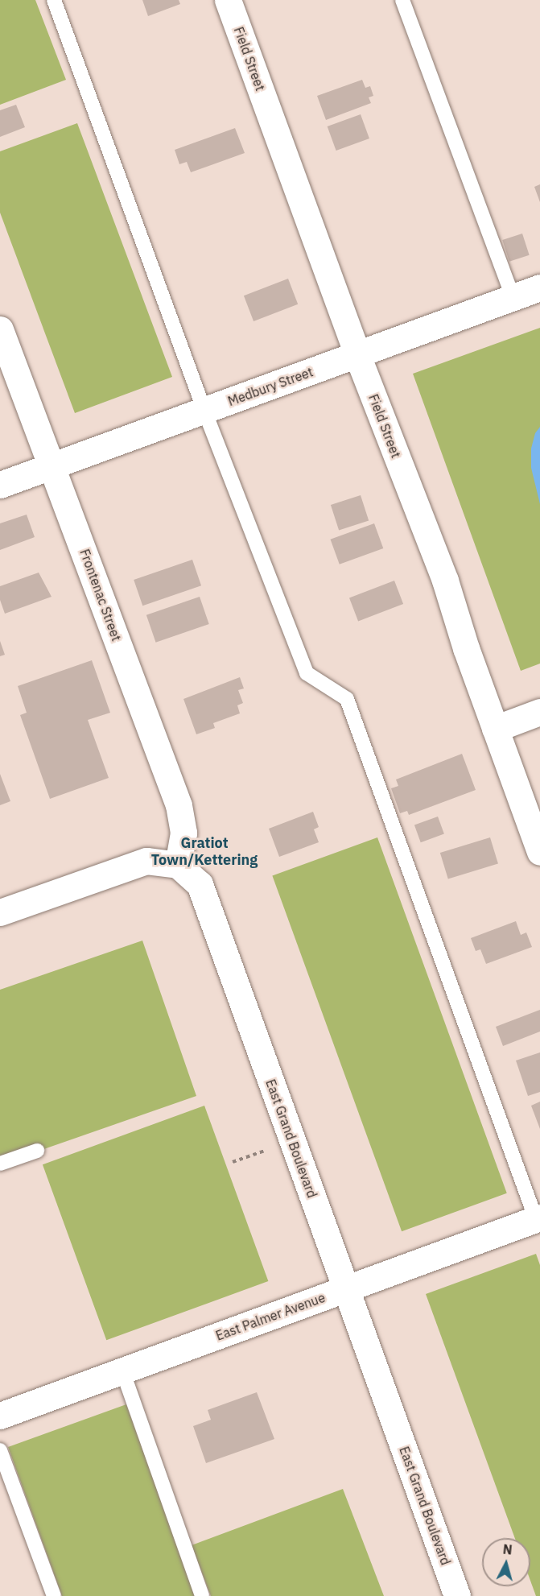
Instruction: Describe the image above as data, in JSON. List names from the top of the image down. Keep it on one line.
{"streets":{"street":["Field Street","Medbury Street","Frontenac Street","East Grand Boulevard","East Palmer Avenue"]},"crossings":[["Field Street","Medbury Street"],["Medbury Street","Frontenac Street"],["Frontenac Street","East Grand Boulevard"],["East Grand Boulevard","East Palmer Avenue"]],"districts":["Gratiot Town/Kettering"],"north":"top"}
